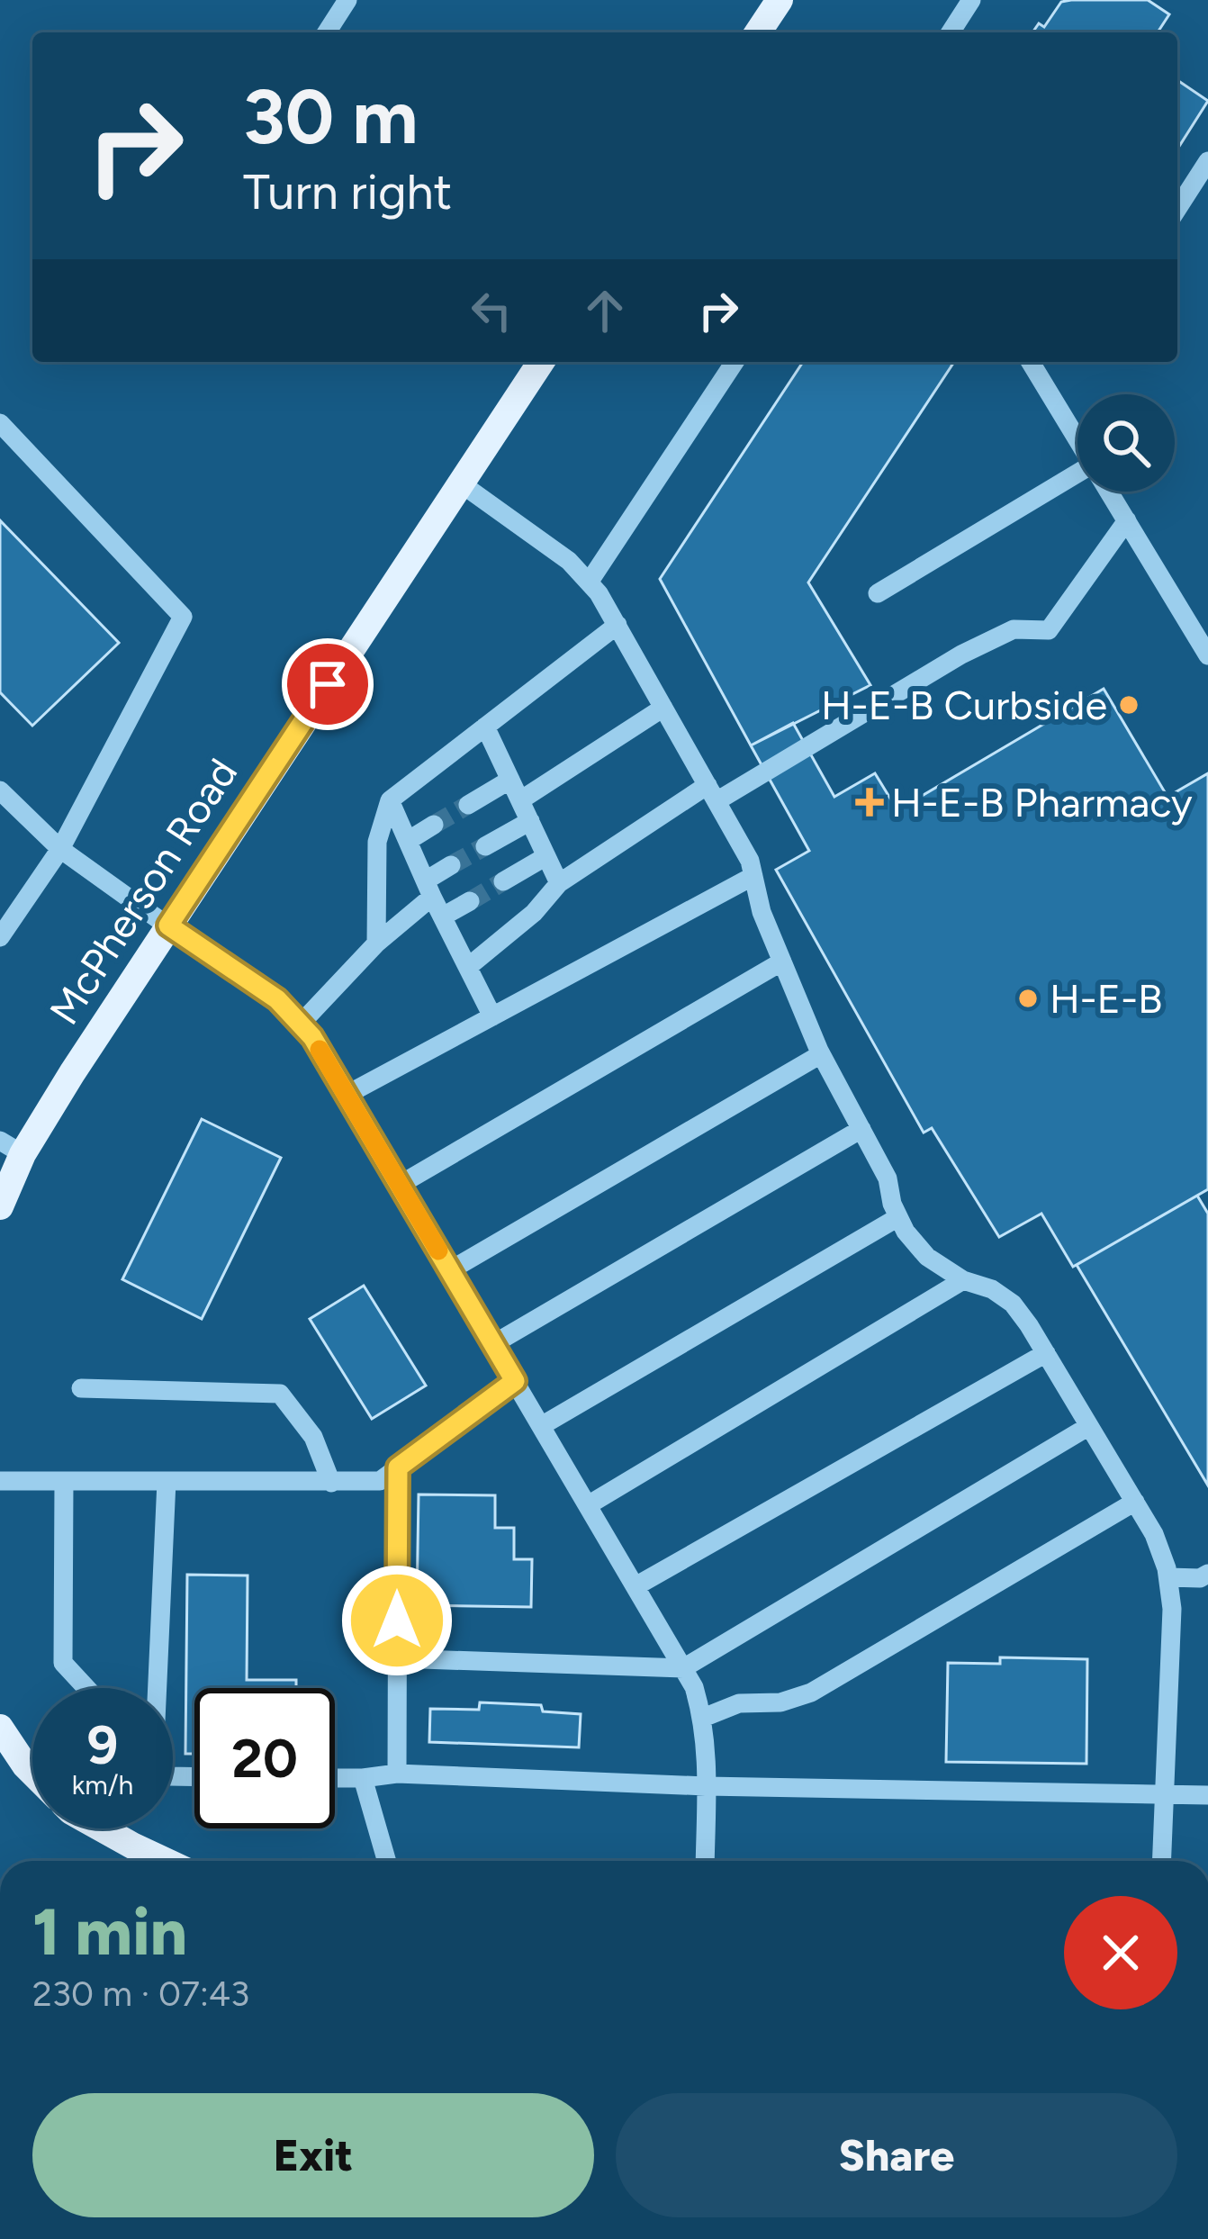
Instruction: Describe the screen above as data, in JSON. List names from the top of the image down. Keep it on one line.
{"streets":{"main road":["McPherson Road"]},"places":{"other":["H-E-B Curbside","H-E-B"],"health":["H-E-B Pharmacy"]},"page":{"turn":["30 m","Turn right"],"speed":"9 km/h","limit":"20","heading":["1 min","230 m · 07:43"],"buttons":["Exit","Share"]}}
